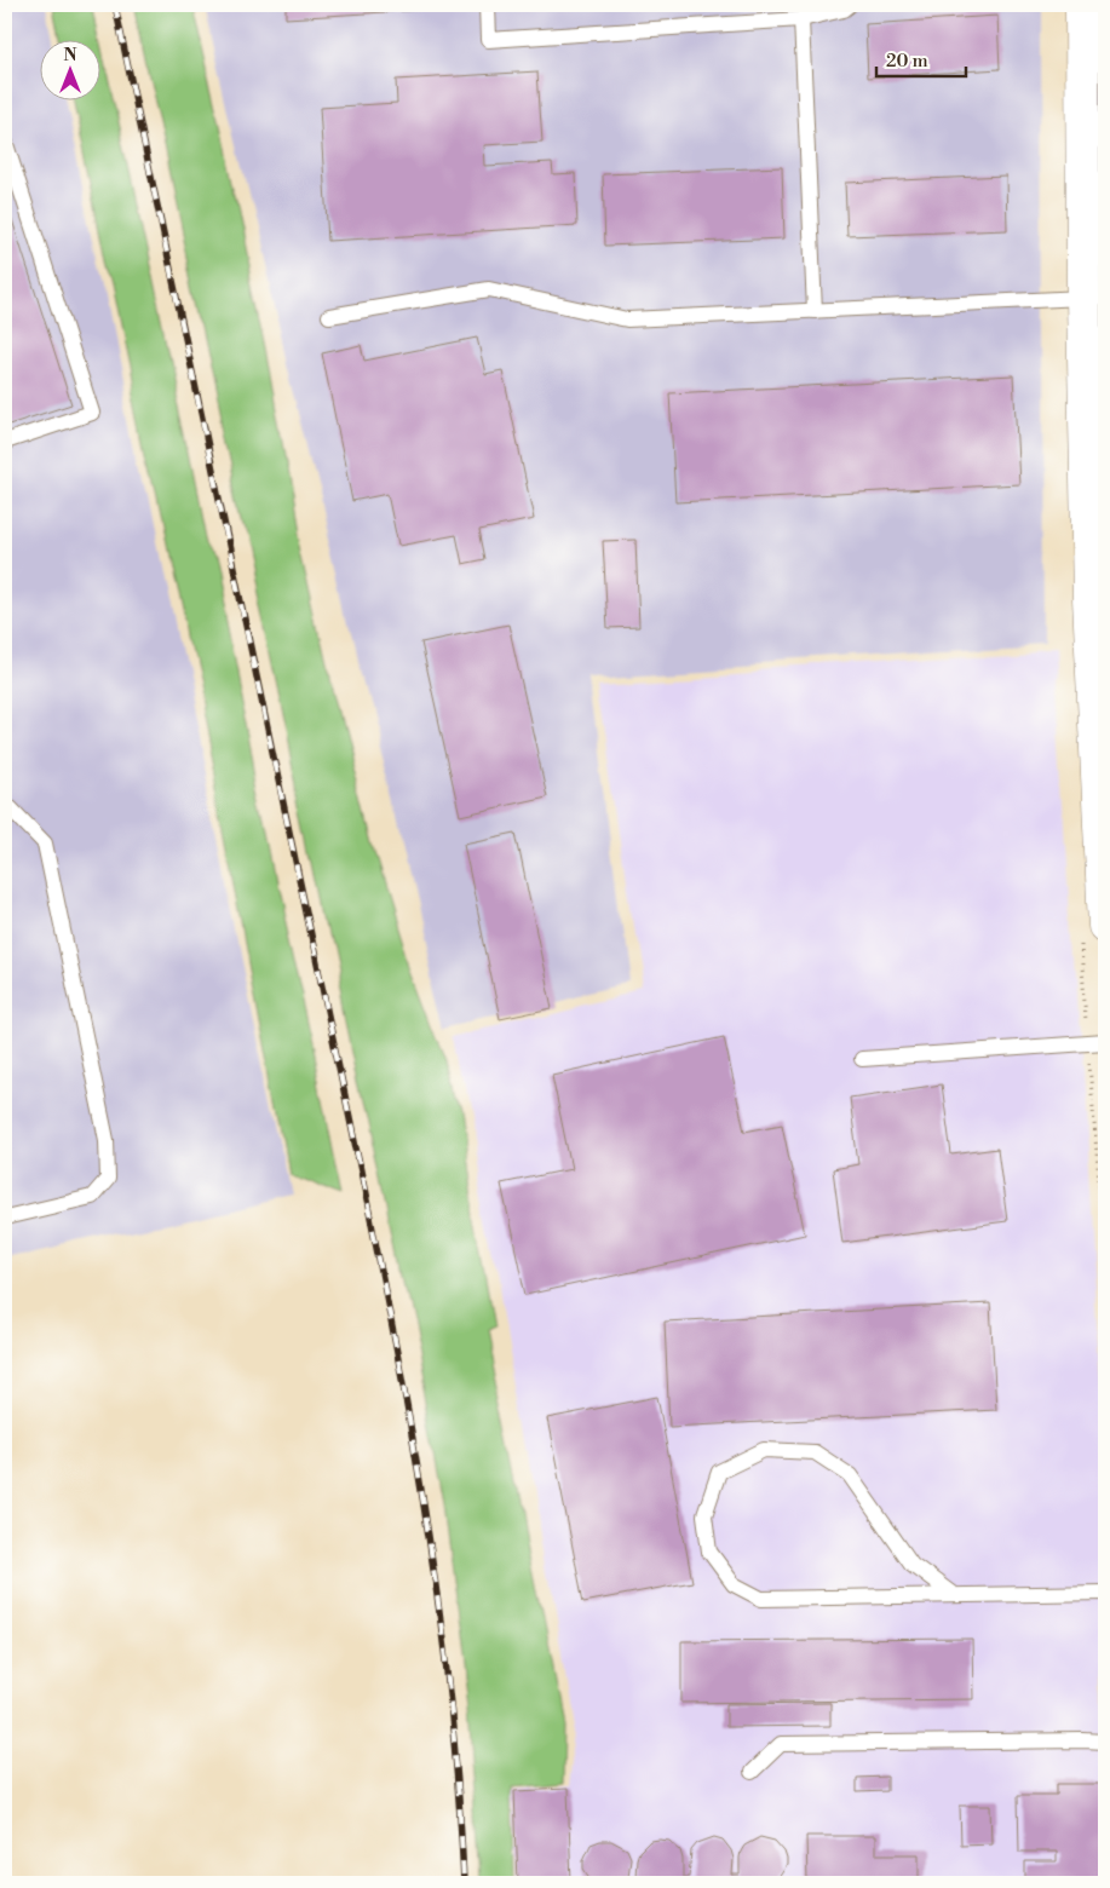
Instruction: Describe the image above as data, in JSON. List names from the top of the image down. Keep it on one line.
{"scale_bar":"20 m","north":"top"}
